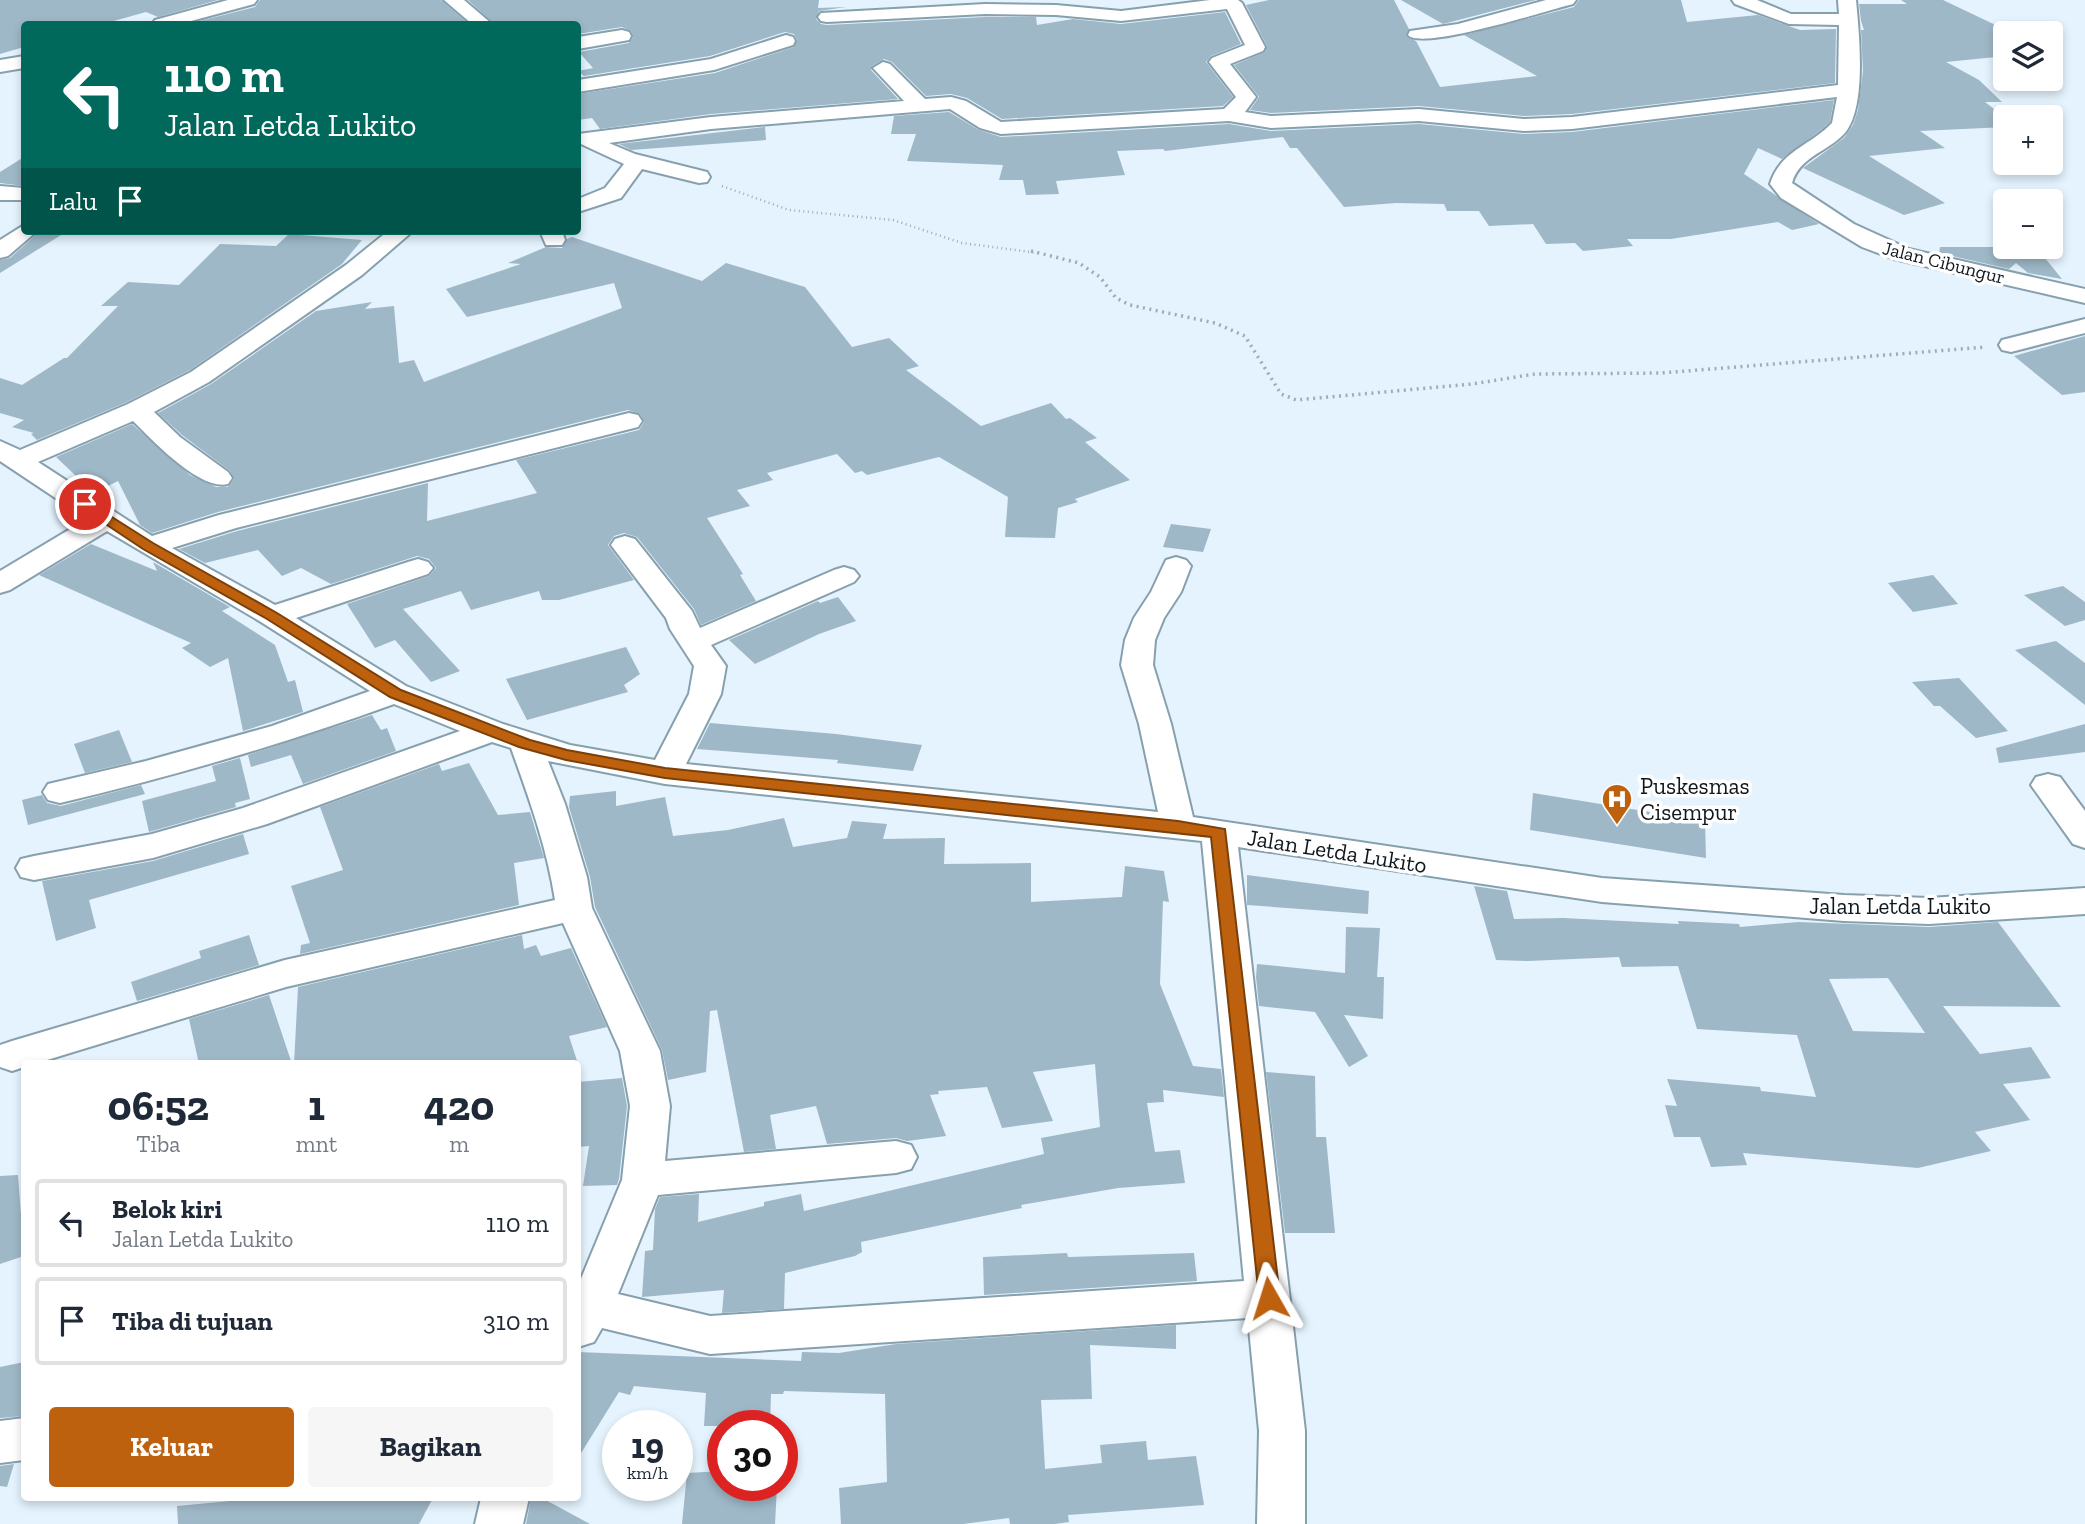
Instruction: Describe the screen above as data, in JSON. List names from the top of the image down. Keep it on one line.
{"streets":{"street":["Jalan Cibungur","Jalan Letda Lukito"]},"places":{"hospital":["Puskesmas Cisempur"]},"page":{"map_buttons":["+","−"],"turn":["110 m","Jalan Letda Lukito"],"then":"Lalu","eta":["06:52","Tiba","1","mnt","420","m"],"list":[{"name":"Belok kiri","note":"Jalan Letda Lukito","value":"110 m"},{"name":"Tiba di tujuan","value":"310 m"}],"buttons":["Keluar","Bagikan"],"speed":"19 km/h","limit":"30"}}
